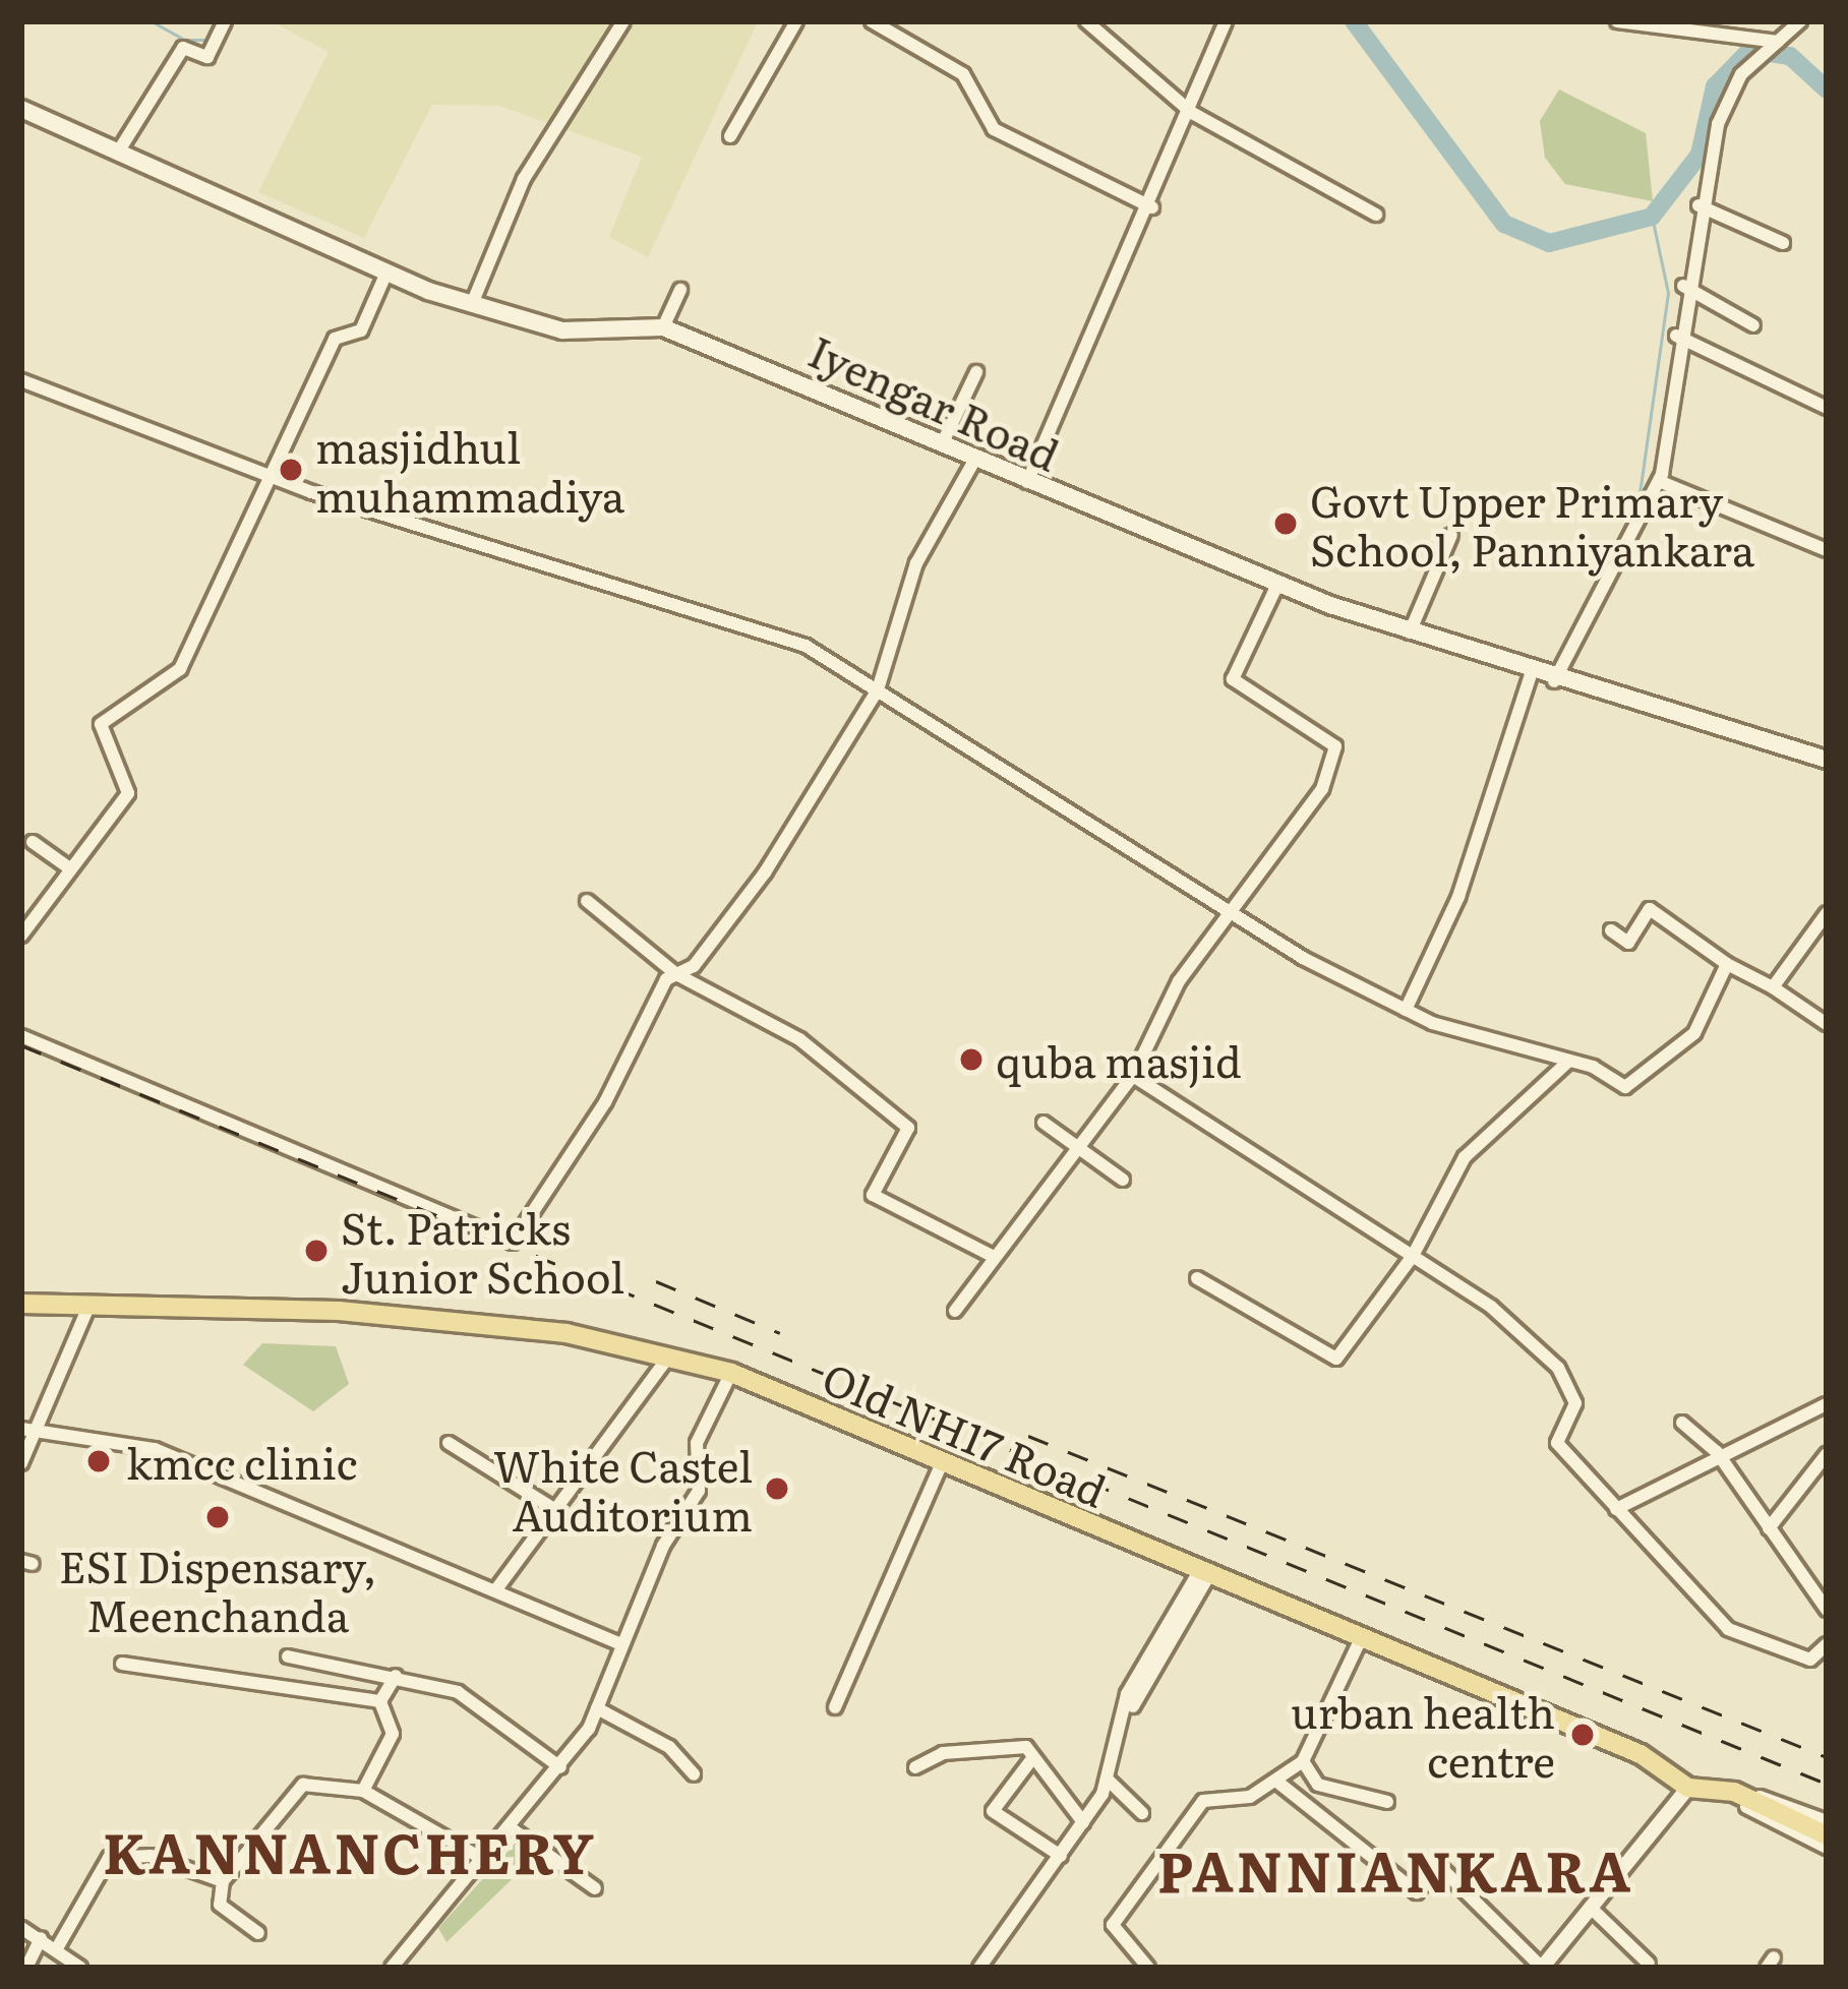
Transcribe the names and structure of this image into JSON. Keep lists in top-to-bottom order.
{
  "streets": {
    "main road": ["Iyengar Road", "Old NH17 Road"]
  },
  "districts": ["KANNANCHERY", "PANNIANKARA"],
  "places": [
    "masjidhul muhammadiya",
    "Govt Upper Primary School, Panniyankara",
    "quba masjid",
    "St. Patricks Junior School",
    "kmcc clinic",
    "White Castel Auditorium",
    "ESI Dispensary, Meenchanda",
    "urban health centre"
  ]
}
